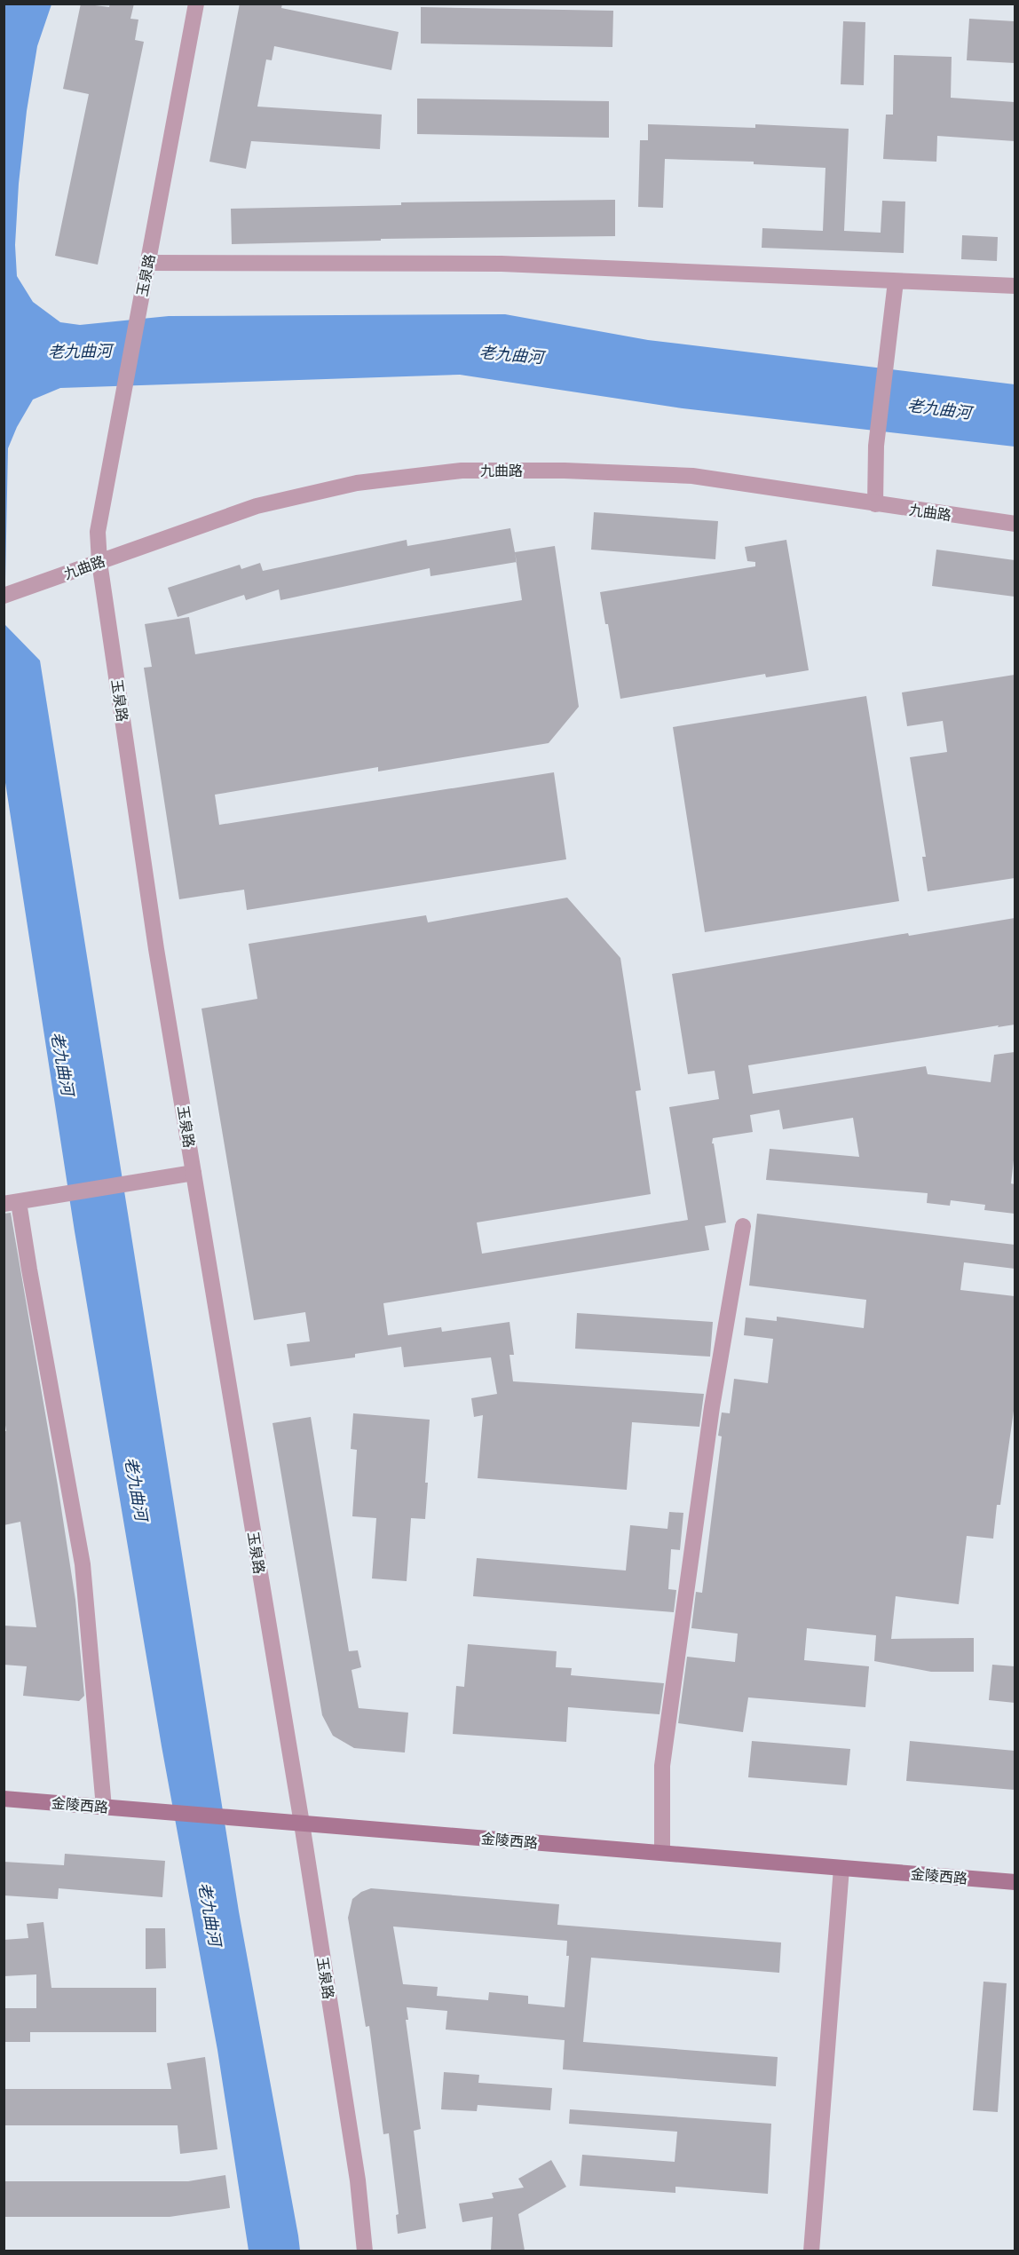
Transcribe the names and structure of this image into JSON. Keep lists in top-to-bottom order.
{
  "streets": {
    "main road": ["金陵西路"],
    "street": ["玉泉路", "九曲路"]
  },
  "crossings": [
    ["玉泉路", "九曲路"],
    ["玉泉路", "金陵西路"]
  ],
  "water": ["老九曲河"]
}
